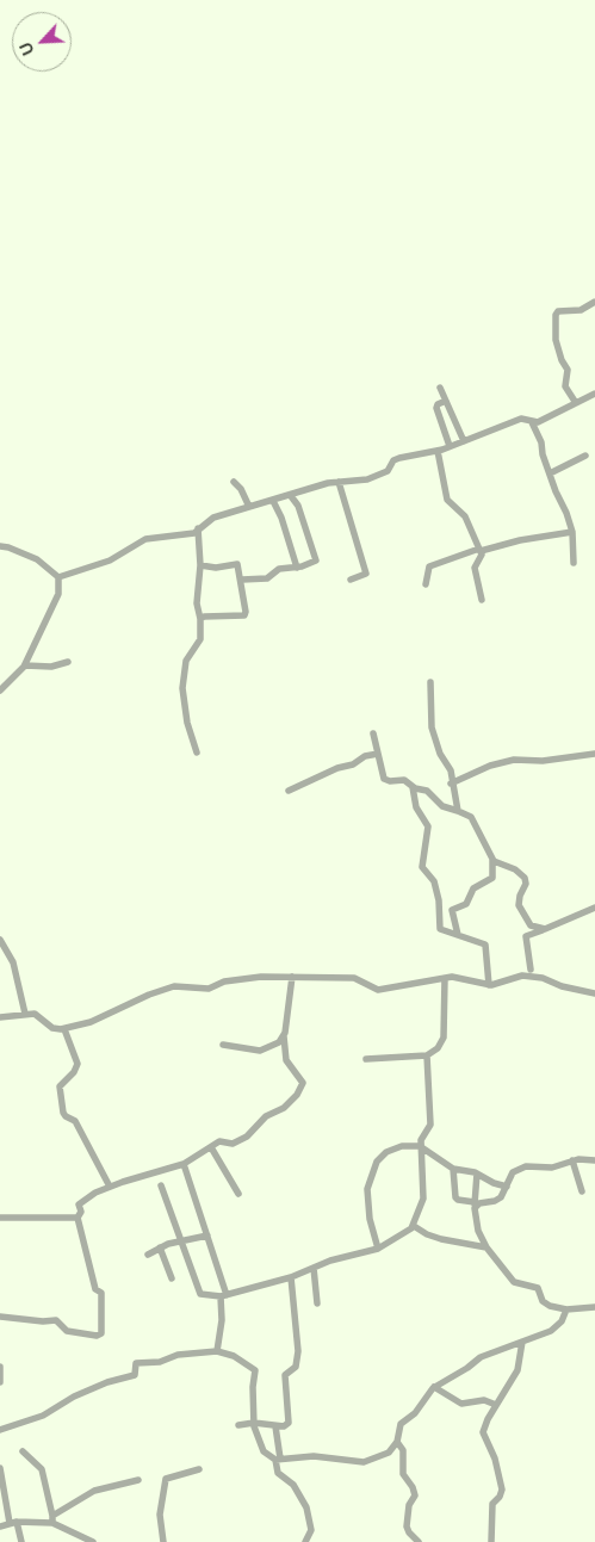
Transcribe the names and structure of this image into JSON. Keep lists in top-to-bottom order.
{
  "north": "bottom left"
}
